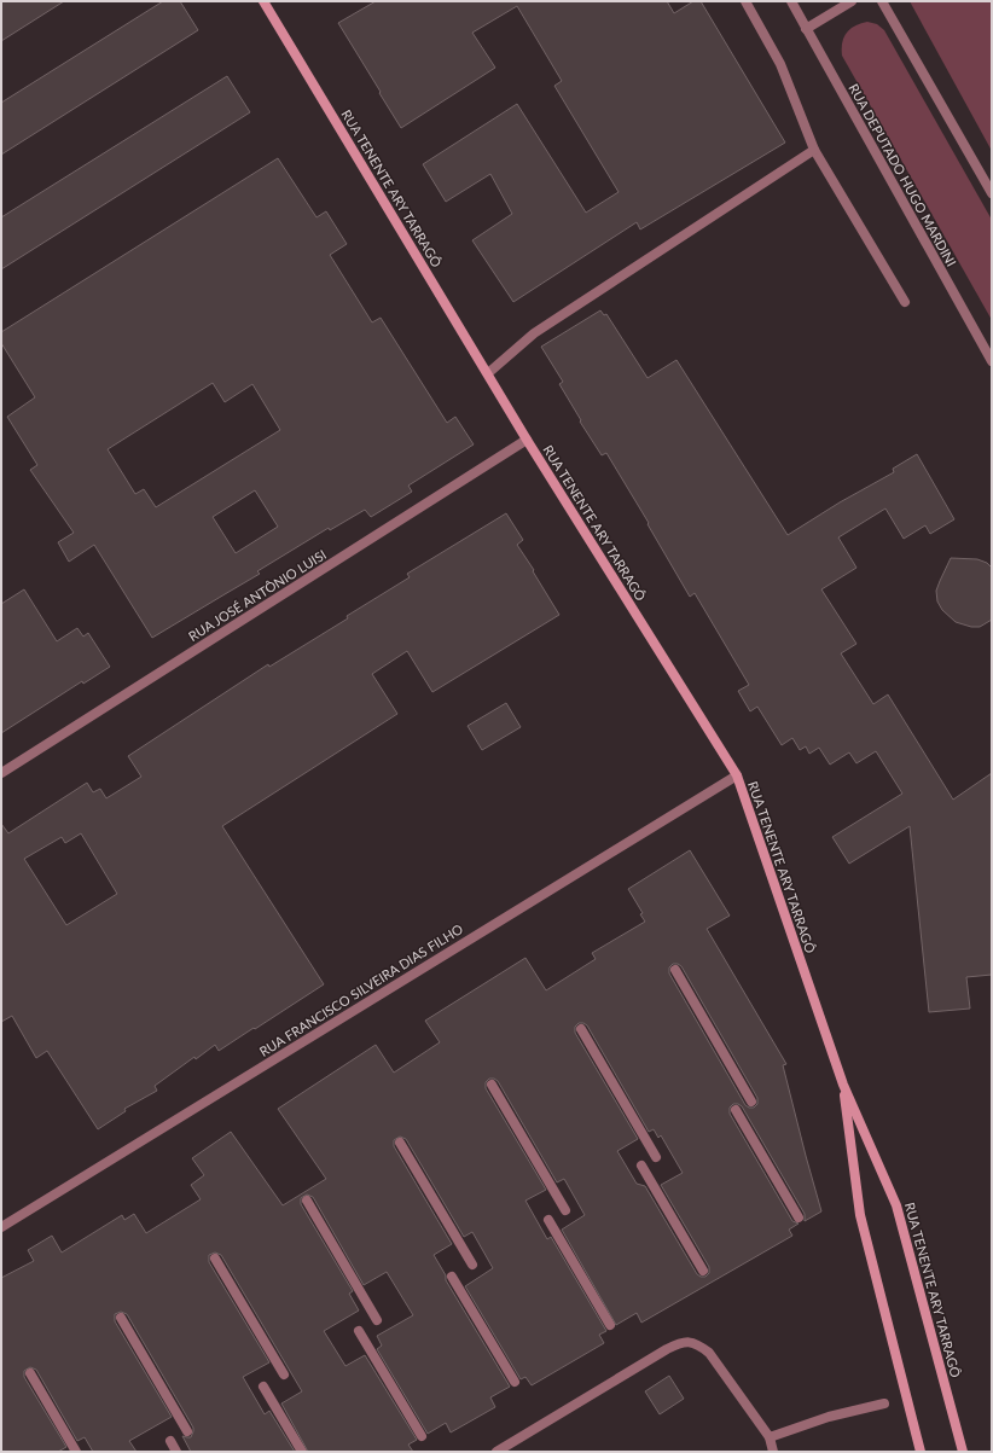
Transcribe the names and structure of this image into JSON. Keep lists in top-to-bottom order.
{
  "streets": {
    "main road": ["RUA TENENTE ARY TARRAGÔ"],
    "street": ["RUA DEPUTADO HUGO MARDINI", "RUA JOSÉ ANTÔNIO LUISI", "RUA FRANCISCO SILVEIRA DIAS FILHO"]
  },
  "crossings": [
    ["RUA TENENTE ARY TARRAGÔ", "RUA JOSÉ ANTÔNIO LUISI"],
    ["RUA TENENTE ARY TARRAGÔ", "RUA FRANCISCO SILVEIRA DIAS FILHO"]
  ]
}
